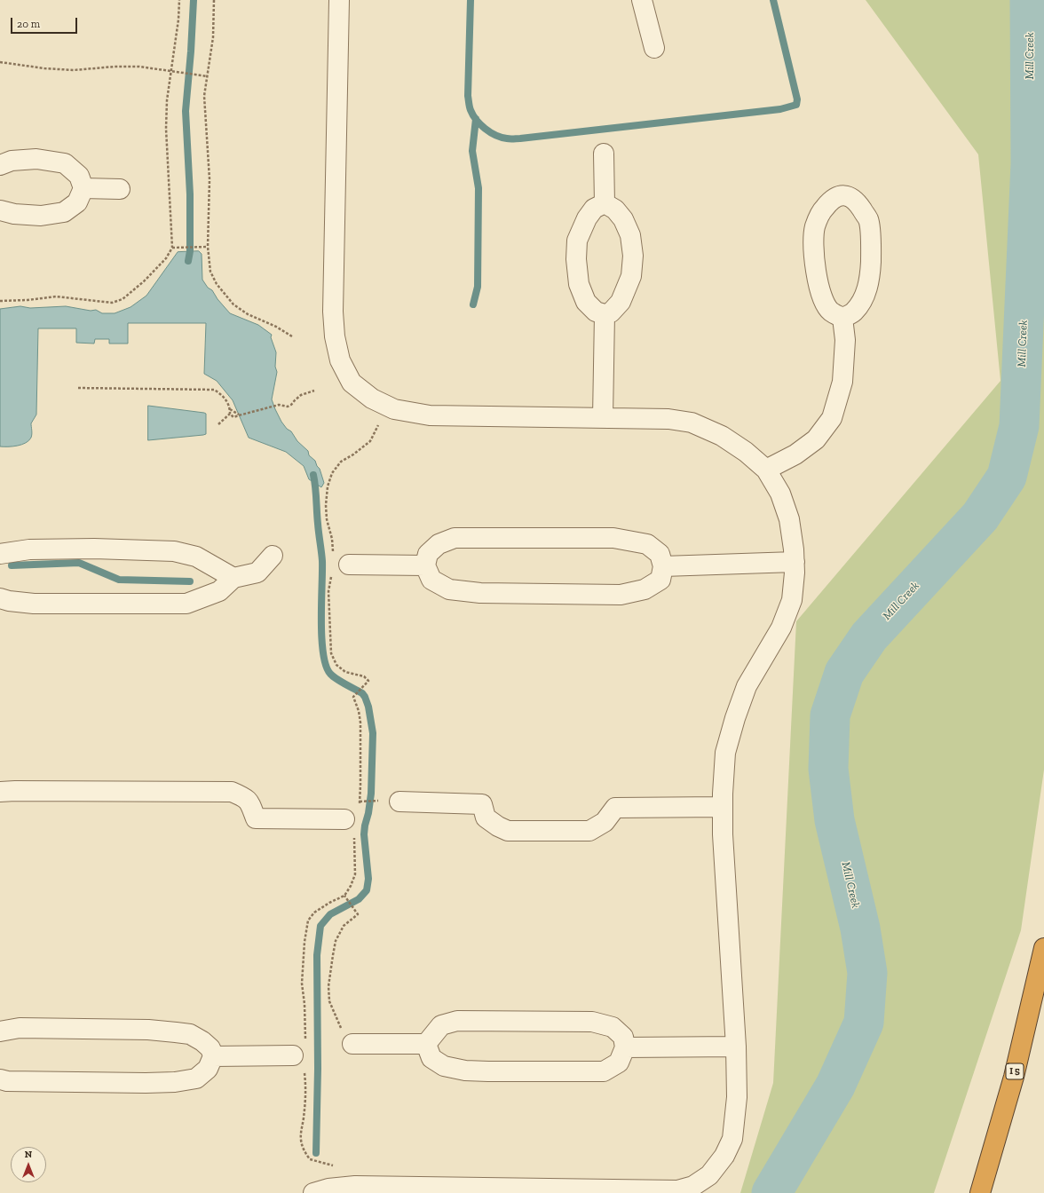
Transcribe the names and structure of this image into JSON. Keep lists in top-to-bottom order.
{
  "streets": {
    "highway": ["I 5"]
  },
  "water": ["Mill Creek"],
  "scale_bar": "20 m",
  "north": "top"
}
